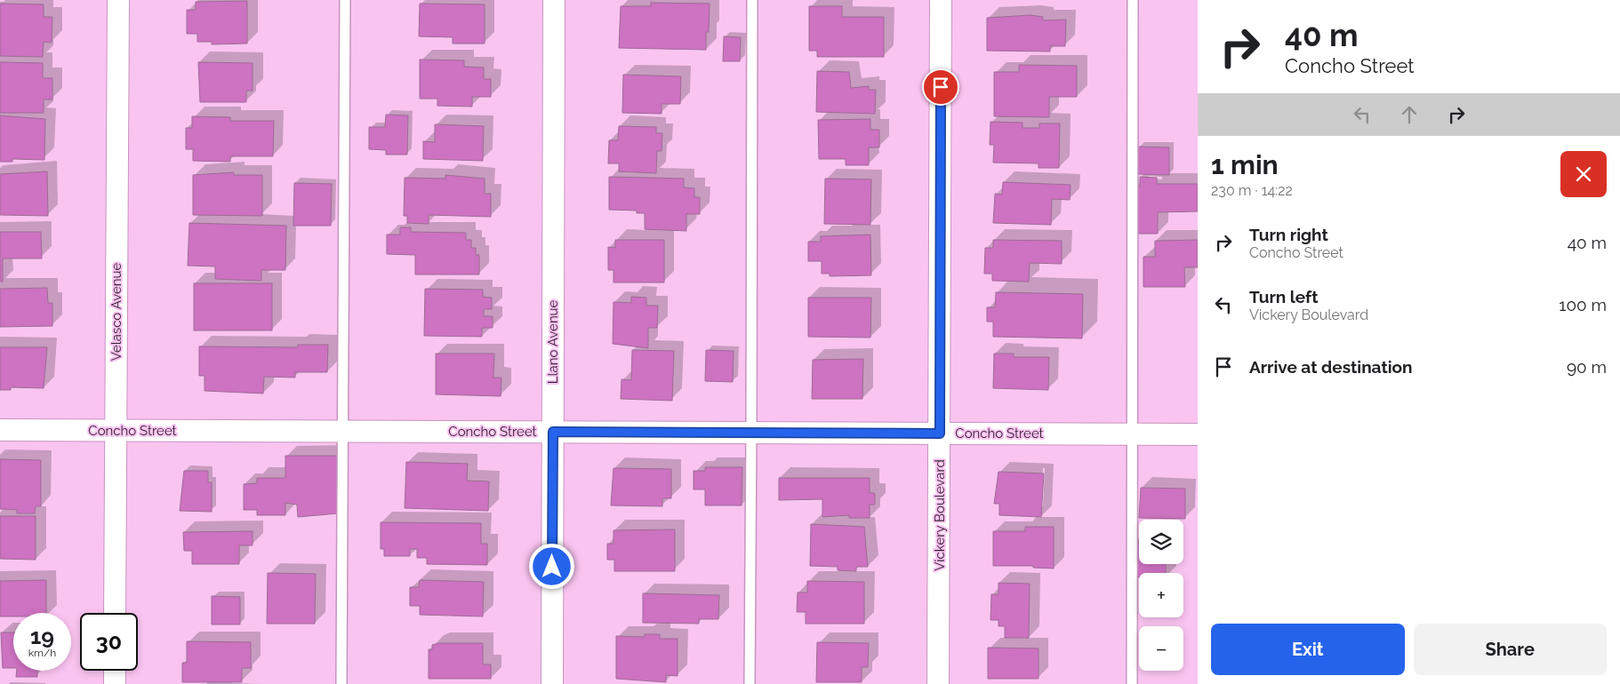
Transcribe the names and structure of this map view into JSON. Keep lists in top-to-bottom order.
{
  "streets": {
    "street": [
      "Velasco Avenue",
      "Llano Avenue",
      "Concho Street",
      "Vickery Boulevard"
    ]
  },
  "crossings": [
    ["Velasco Avenue", "Concho Street"],
    ["Llano Avenue", "Concho Street"],
    ["Concho Street", "Vickery Boulevard"]
  ],
  "page": {
    "turn": ["40 m", "Concho Street"],
    "heading": ["1 min", "230 m · 14:22"],
    "list": [
      {
        "name": "Turn right",
        "note": "Concho Street",
        "value": "40 m"
      },
      {
        "name": "Turn left",
        "note": "Vickery Boulevard",
        "value": "100 m"
      },
      {
        "name": "Arrive at destination",
        "value": "90 m"
      }
    ],
    "map_buttons": ["+", "−"],
    "speed": "19 km/h",
    "limit": "30",
    "buttons": ["Exit", "Share"]
  }
}
